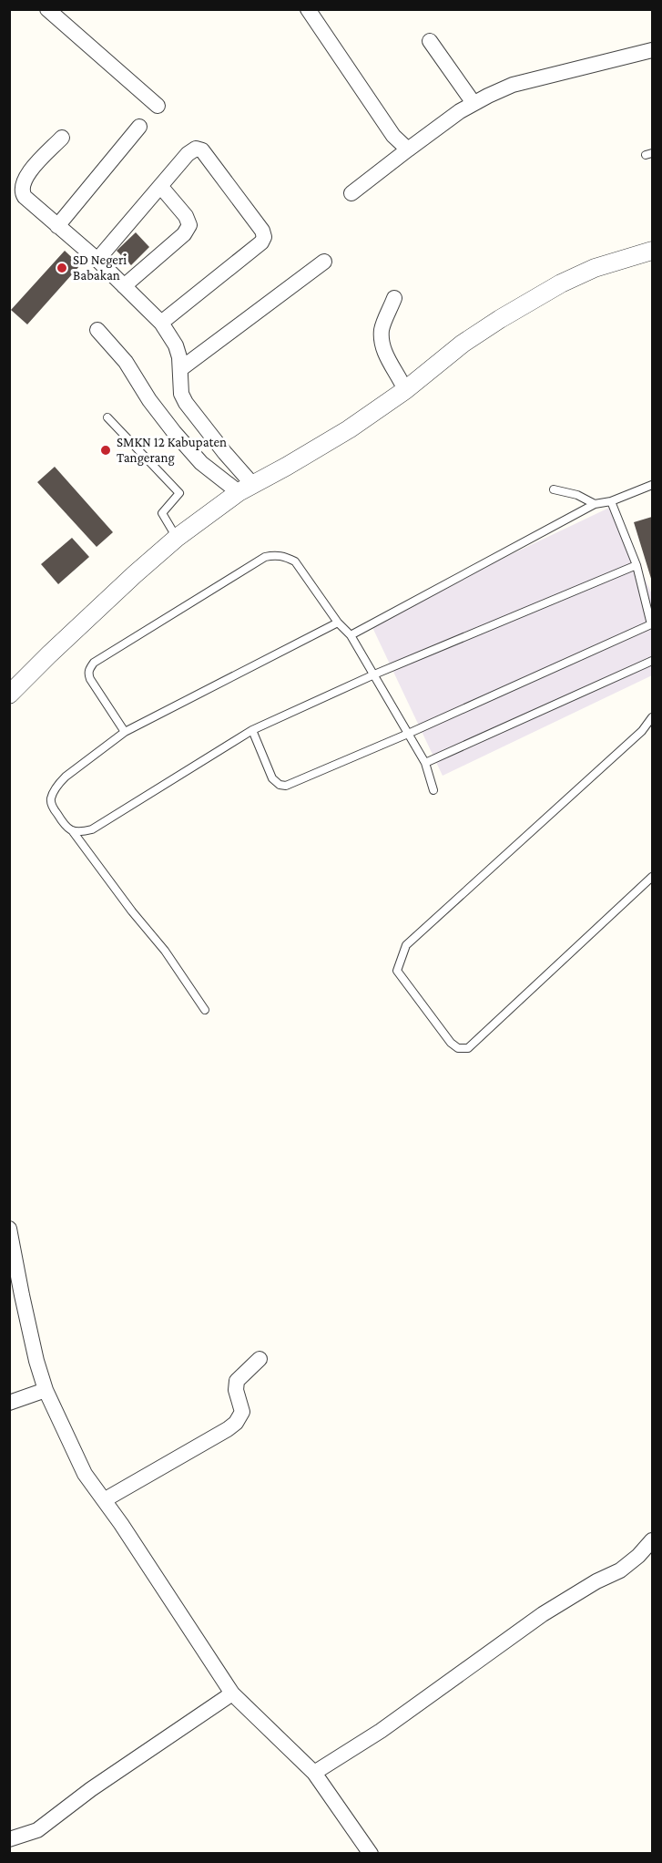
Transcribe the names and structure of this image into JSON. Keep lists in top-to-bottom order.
{
  "places": ["SD Negeri Babakan", "SMKN 12 Kabupaten Tangerang"]
}
